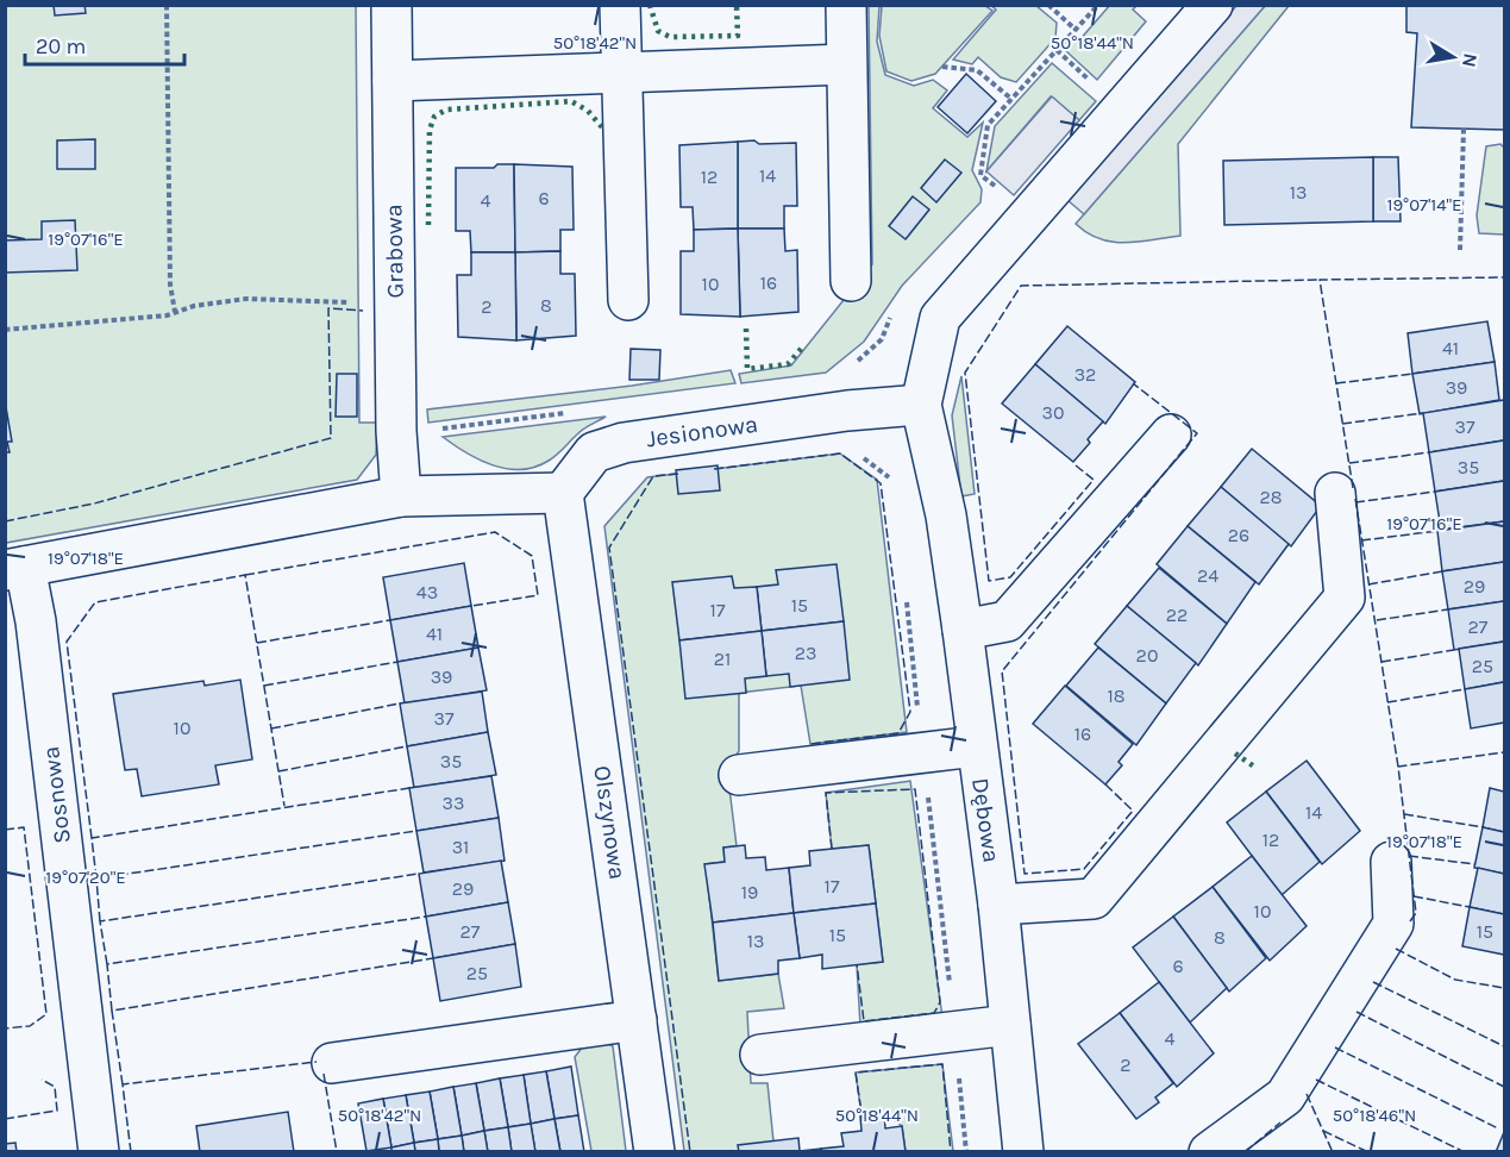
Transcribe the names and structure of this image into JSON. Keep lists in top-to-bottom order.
{
  "streets": {
    "street": [
      "Grabowa",
      "Jesionowa",
      "Sosnowa",
      "Dębowa",
      "Olszynowa"
    ]
  },
  "crossings": [
    ["Jesionowa", "Dębowa"],
    ["Jesionowa", "Olszynowa"]
  ],
  "house_numbers": [
    "14",
    "12",
    "13",
    "6",
    "4",
    "16",
    "10",
    "8",
    "2",
    "41",
    "32",
    "39",
    "30",
    "37",
    "35",
    "28",
    "26",
    "24",
    "29",
    "43",
    "15",
    "17",
    "22",
    "27",
    "41",
    "23",
    "20",
    "21",
    "25",
    "39",
    "18",
    "37",
    "10",
    "16",
    "35",
    "33",
    "14",
    "12",
    "31",
    "17",
    "29",
    "19",
    "10",
    "27",
    "15",
    "15",
    "8",
    "13",
    "6",
    "25",
    "4",
    "2"
  ],
  "scale_bar": "20 m",
  "north": "right",
  "coordinates": [
    "50°18'42\"N",
    "50°18'44\"N",
    "19°07'14\"E",
    "19°07'16\"E",
    "19°07'18\"E",
    "19°07'20\"E",
    "50°18'46\"N"
  ]
}
